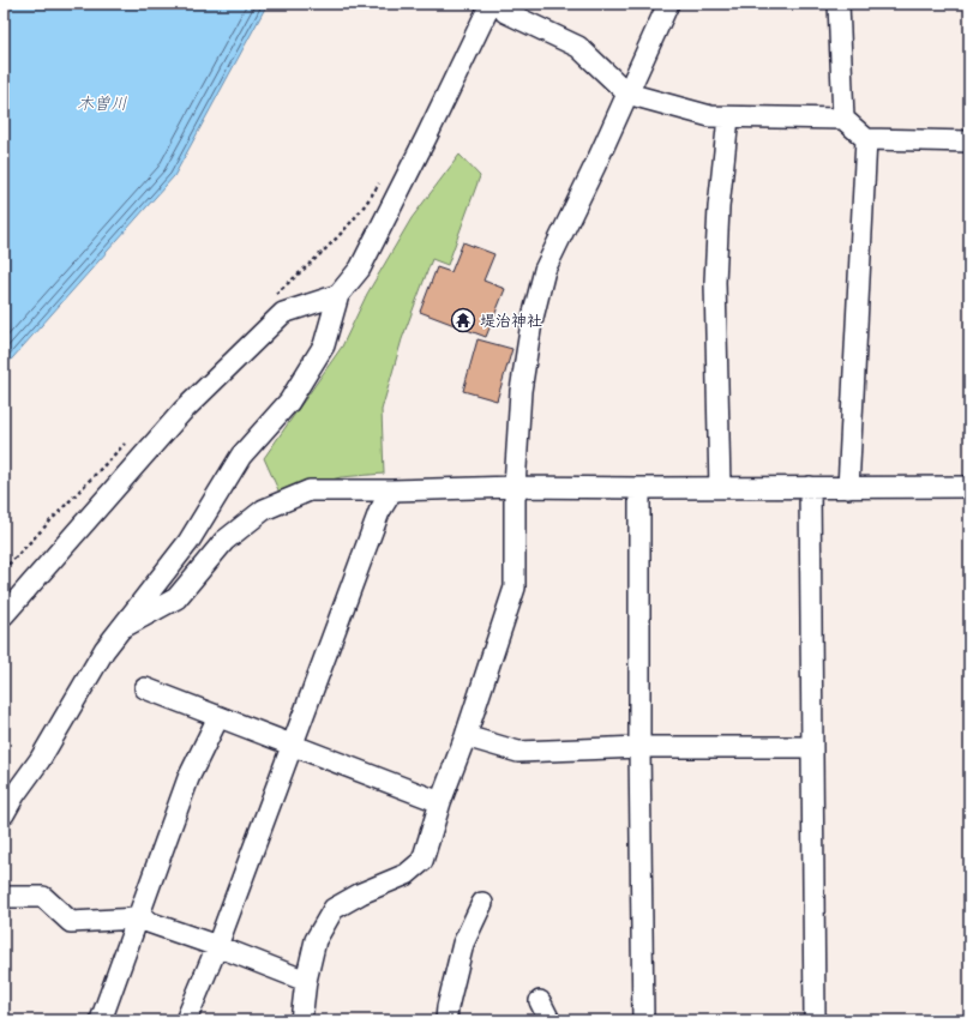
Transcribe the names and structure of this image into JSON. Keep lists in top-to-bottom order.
{
  "water": ["木曽川"],
  "places": {
    "temple": ["堤治神社"]
  }
}
